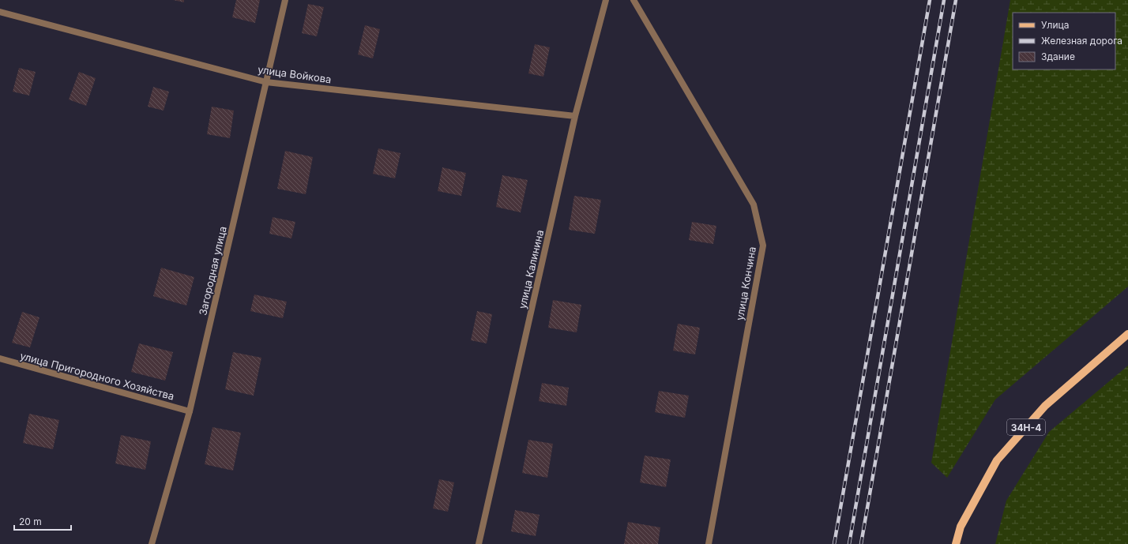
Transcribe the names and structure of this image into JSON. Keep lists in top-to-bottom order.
{
  "streets": {
    "main road": ["34Н-4"],
    "street": [
      "улица Войкова",
      "улица Калинина",
      "Загородная улица",
      "улица Кончина",
      "улица Пригородного Хозяйства"
    ]
  },
  "crossings": [
    ["улица Войкова", "улица Калинина"],
    ["улица Войкова", "Загородная улица"],
    ["Загородная улица", "улица Пригородного Хозяйства"]
  ],
  "legend": ["Улица", "Железная дорога", "Здание"],
  "scale_bar": "20 m"
}
